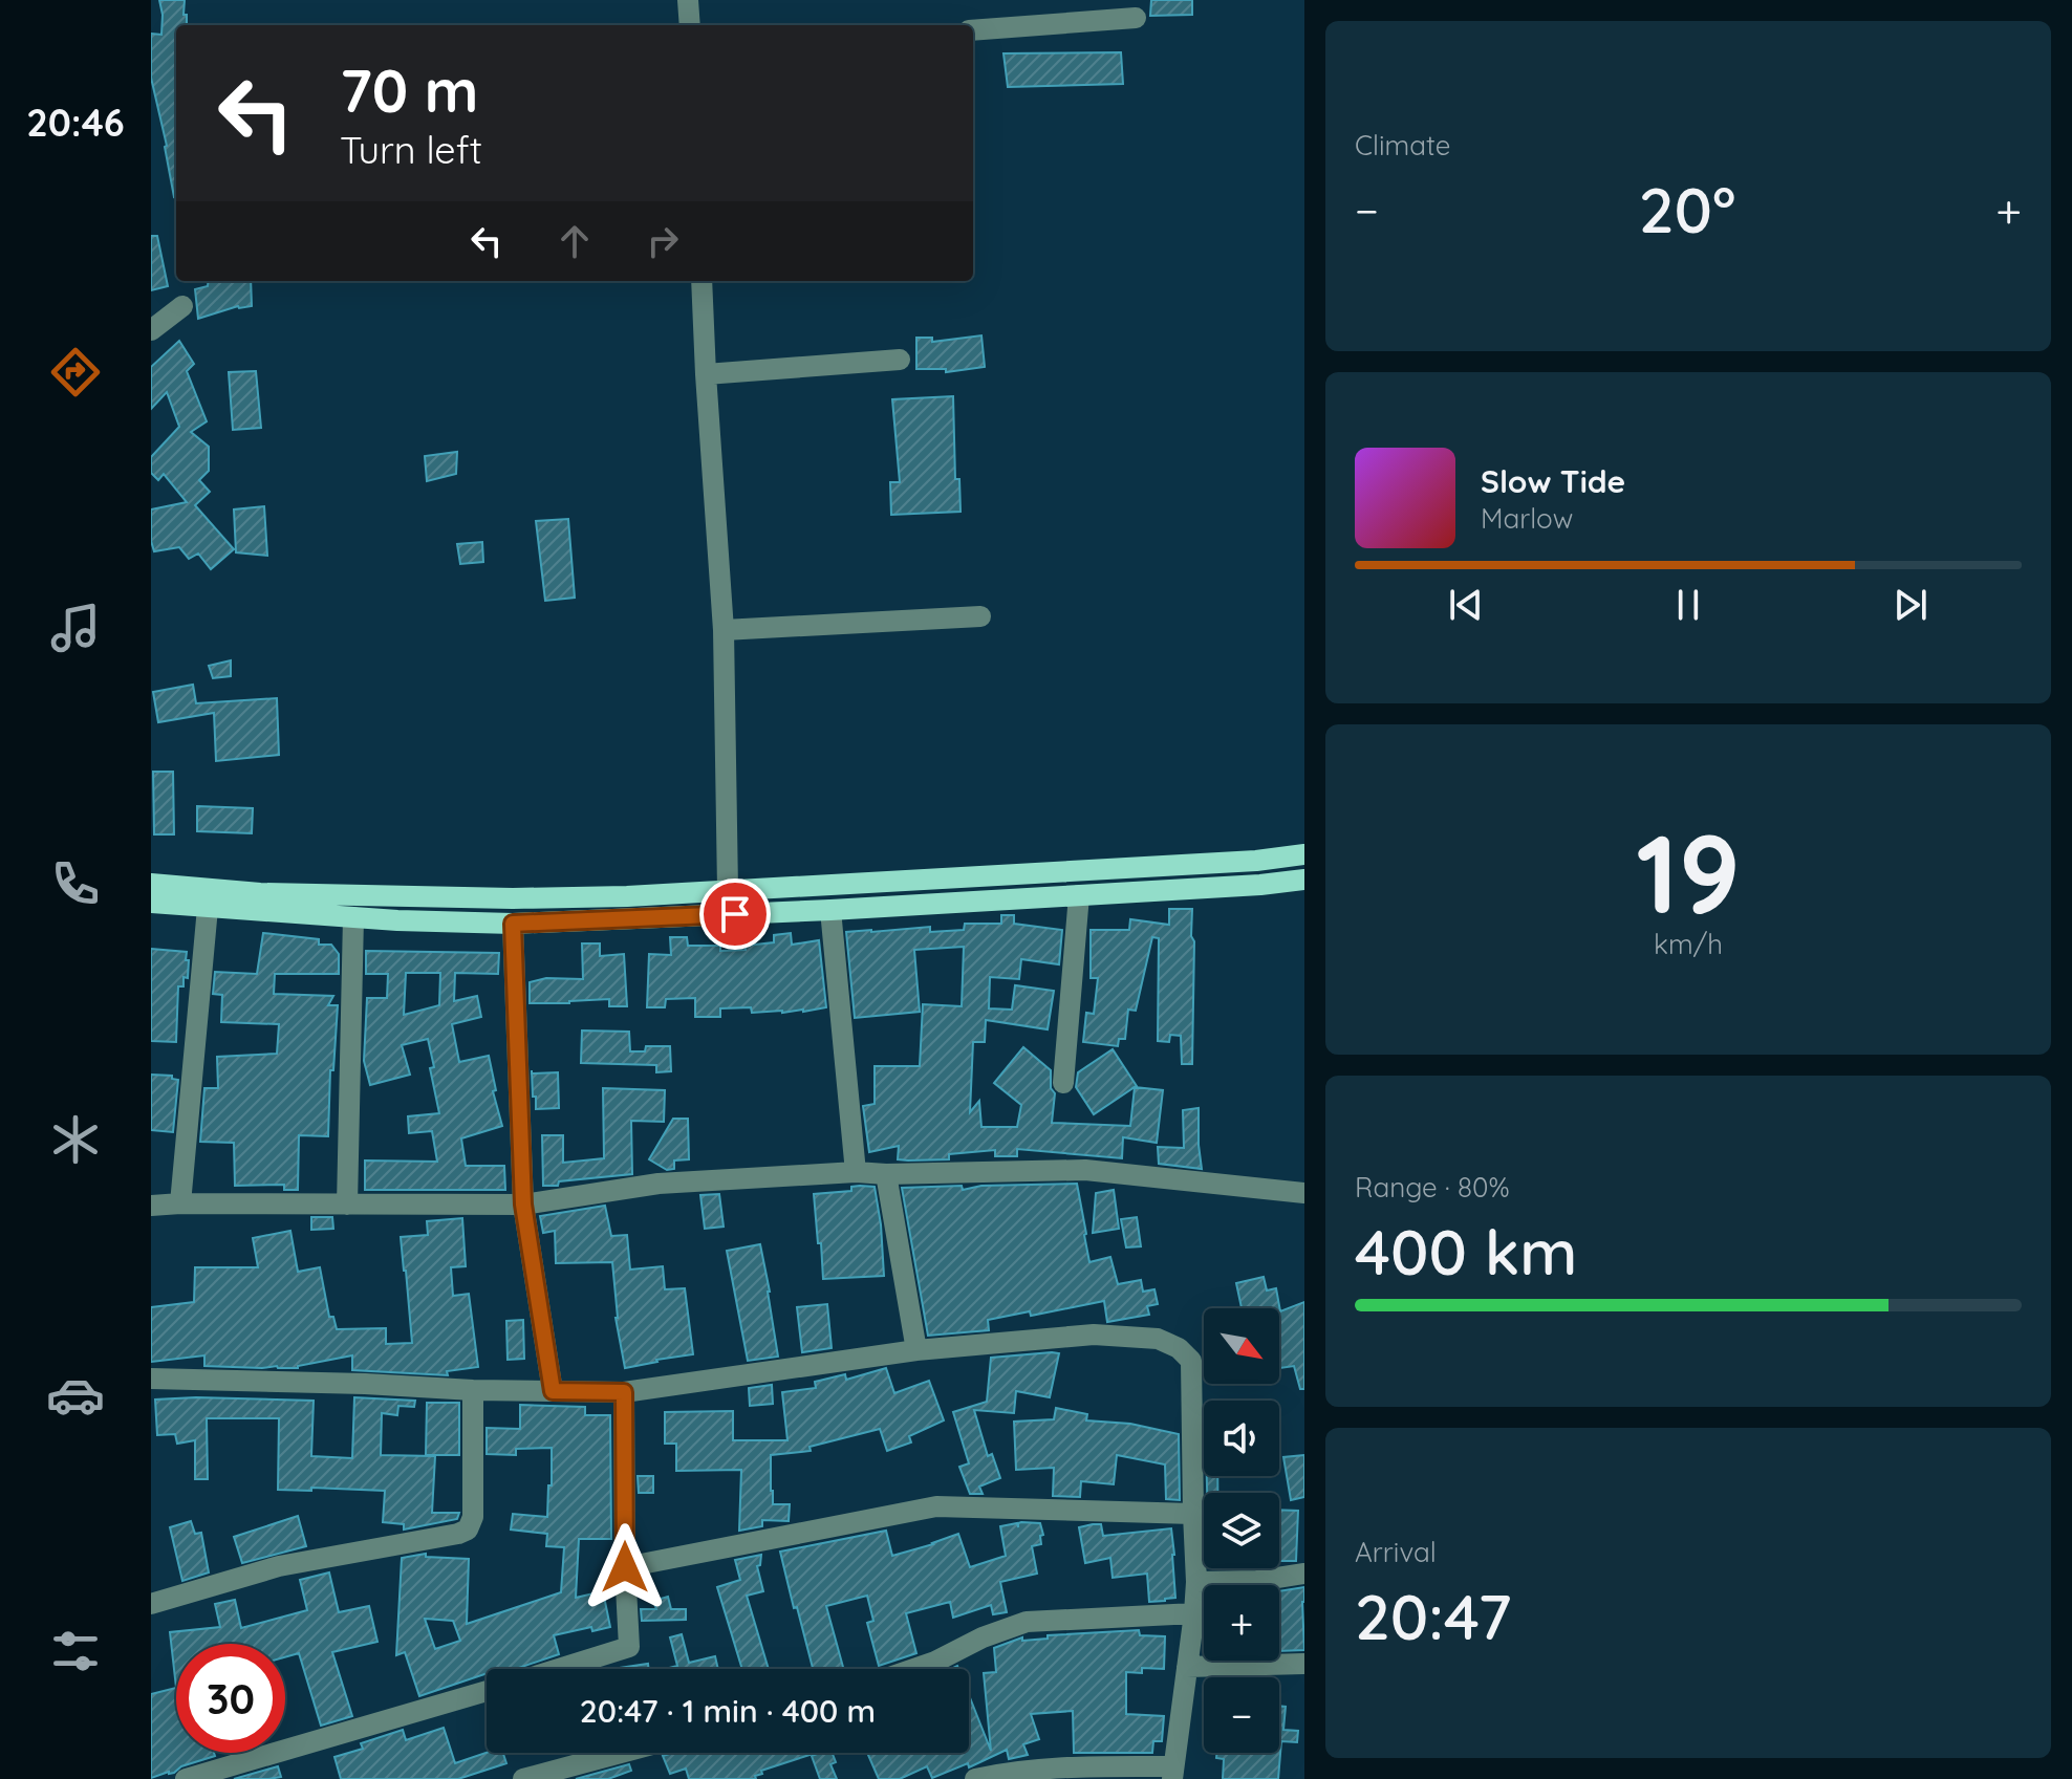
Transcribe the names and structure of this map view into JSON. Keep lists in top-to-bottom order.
{
  "north": "bottom right",
  "page": {
    "tabs": "20:46",
    "tile": [
      "Climate",
      ["19", "km/h"],
      ["Range · 80%", "400 km"],
      ["Arrival", "20:47"]
    ],
    "turn": ["70 m", "Turn left"],
    "heat": ["−", "20°", "+"],
    "song": ["Slow Tide", "Marlow"],
    "map_buttons": ["+", "−"],
    "limit": "30",
    "trip": "20:47 · 1 min · 400 m"
  }
}
